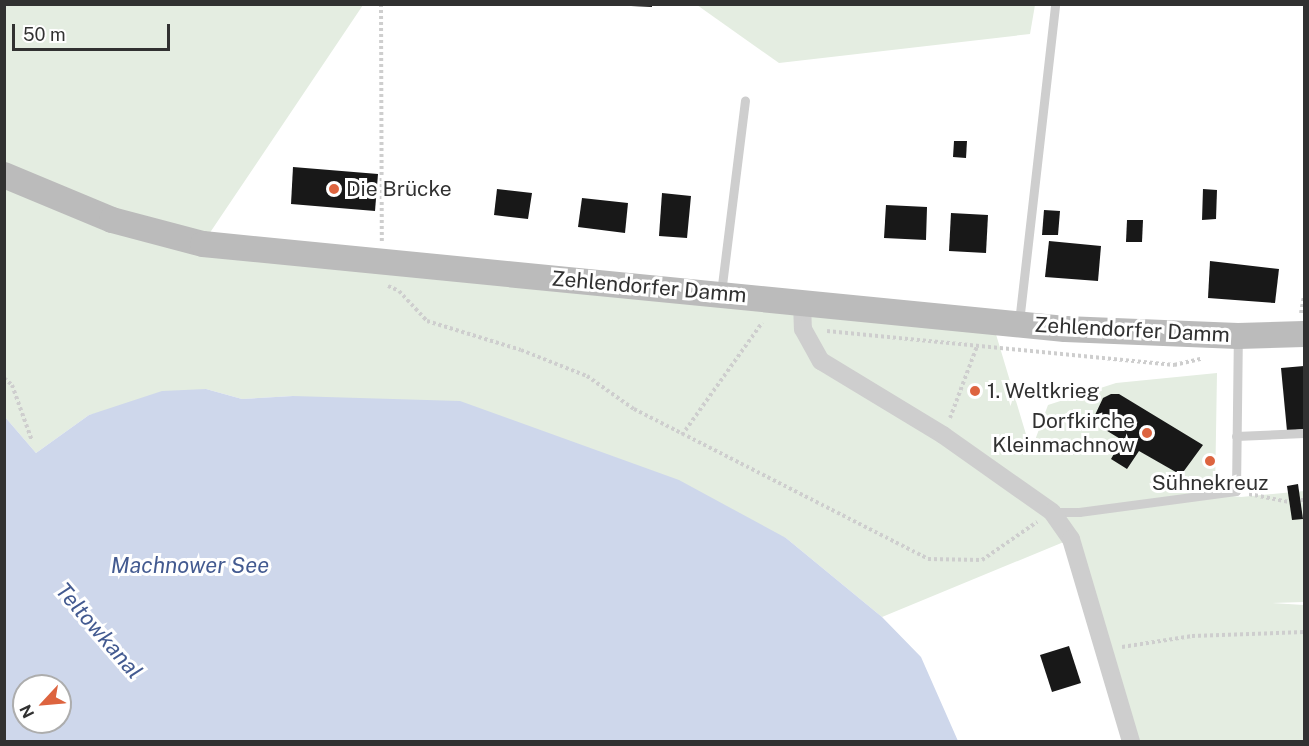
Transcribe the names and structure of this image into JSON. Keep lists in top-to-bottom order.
{
  "streets": {
    "main road": ["Zehlendorfer Damm"]
  },
  "water": ["Machnower See", "Teltowkanal"],
  "places": [
    "Die Brücke",
    "1. Weltkrieg",
    "Dorfkirche Kleinmachnow",
    "Sühnekreuz"
  ],
  "scale_bar": "50 m",
  "north": "bottom left"
}
